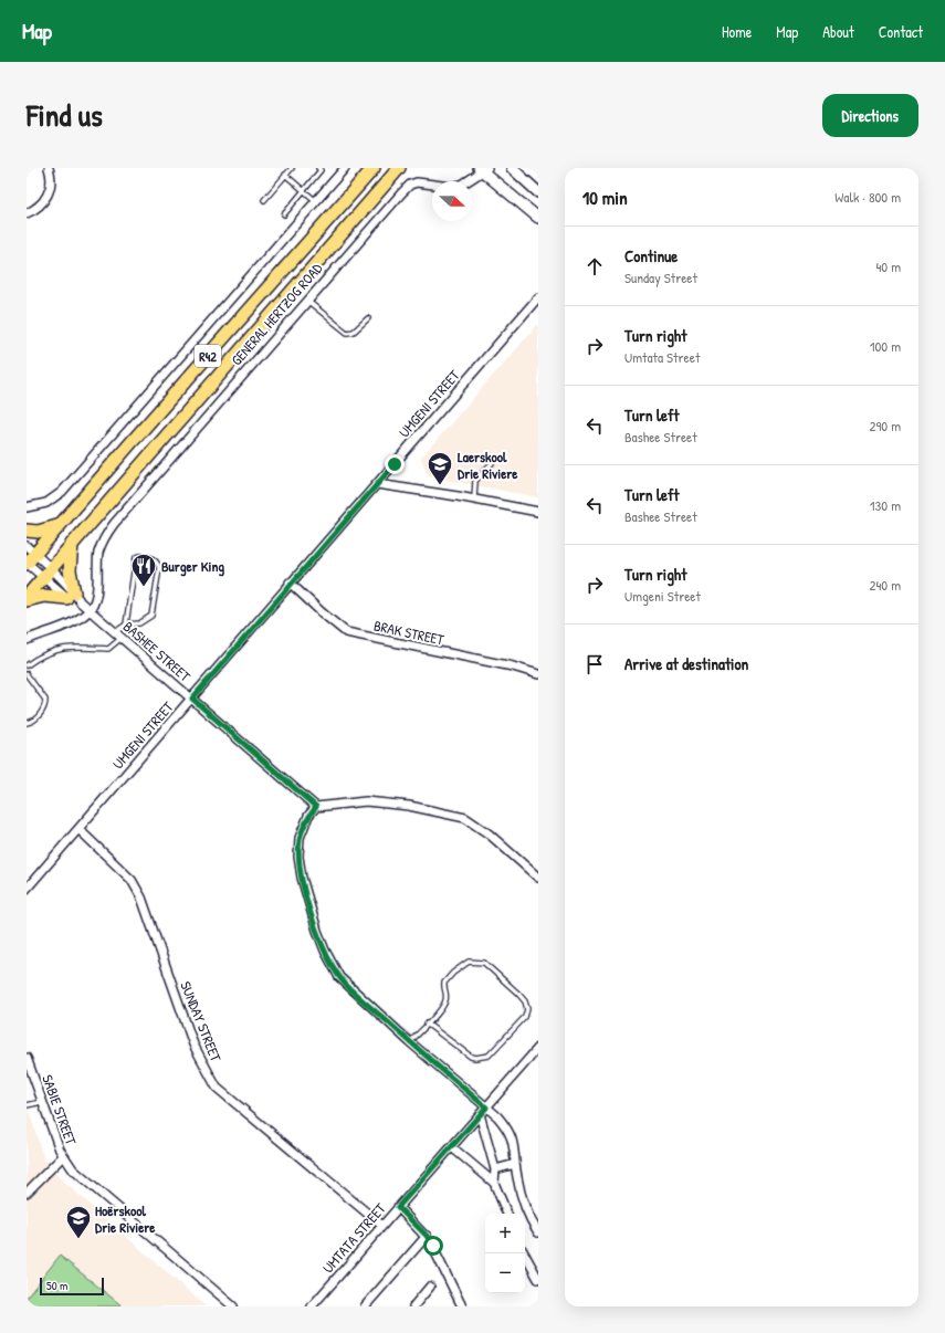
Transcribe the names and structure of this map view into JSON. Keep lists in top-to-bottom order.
{
  "streets": {
    "main road": ["GENERAL HERTZOG ROAD", "R42"],
    "street": [
      "UMGENI STREET",
      "BRAK STREET",
      "BASHEE STREET",
      "SUNDAY STREET",
      "SABIE STREET",
      "UMTATA STREET"
    ]
  },
  "crossings": [
    ["GENERAL HERTZOG ROAD", "BASHEE STREET"],
    ["UMGENI STREET", "BRAK STREET"],
    ["UMGENI STREET", "BASHEE STREET"],
    ["UMGENI STREET", "SUNDAY STREET"],
    ["SUNDAY STREET", "UMTATA STREET"]
  ],
  "places": {
    "school or university": ["Laerskool Drie Riviere", "Hoërskool Drie Riviere"],
    "restaurant": ["Burger King"]
  },
  "scale_bar": "50 m",
  "north": "right",
  "page": {
    "header": "Map",
    "nav": [
      "Home",
      "Map",
      "About",
      "Contact"
    ],
    "title": "Find us",
    "buttons": "Directions",
    "heading": ["10 min", "Walk · 800 m"],
    "list": [
      ["Continue", "Sunday Street", "40 m"],
      ["Turn right", "Umtata Street", "100 m"],
      ["Turn left", "Bashee Street", "290 m"],
      ["Turn left", "Bashee Street", "130 m"],
      ["Turn right", "Umgeni Street", "240 m"],
      "Arrive at destination"
    ],
    "map_buttons": ["+", "−"],
    "scale": "50 m"
  }
}
